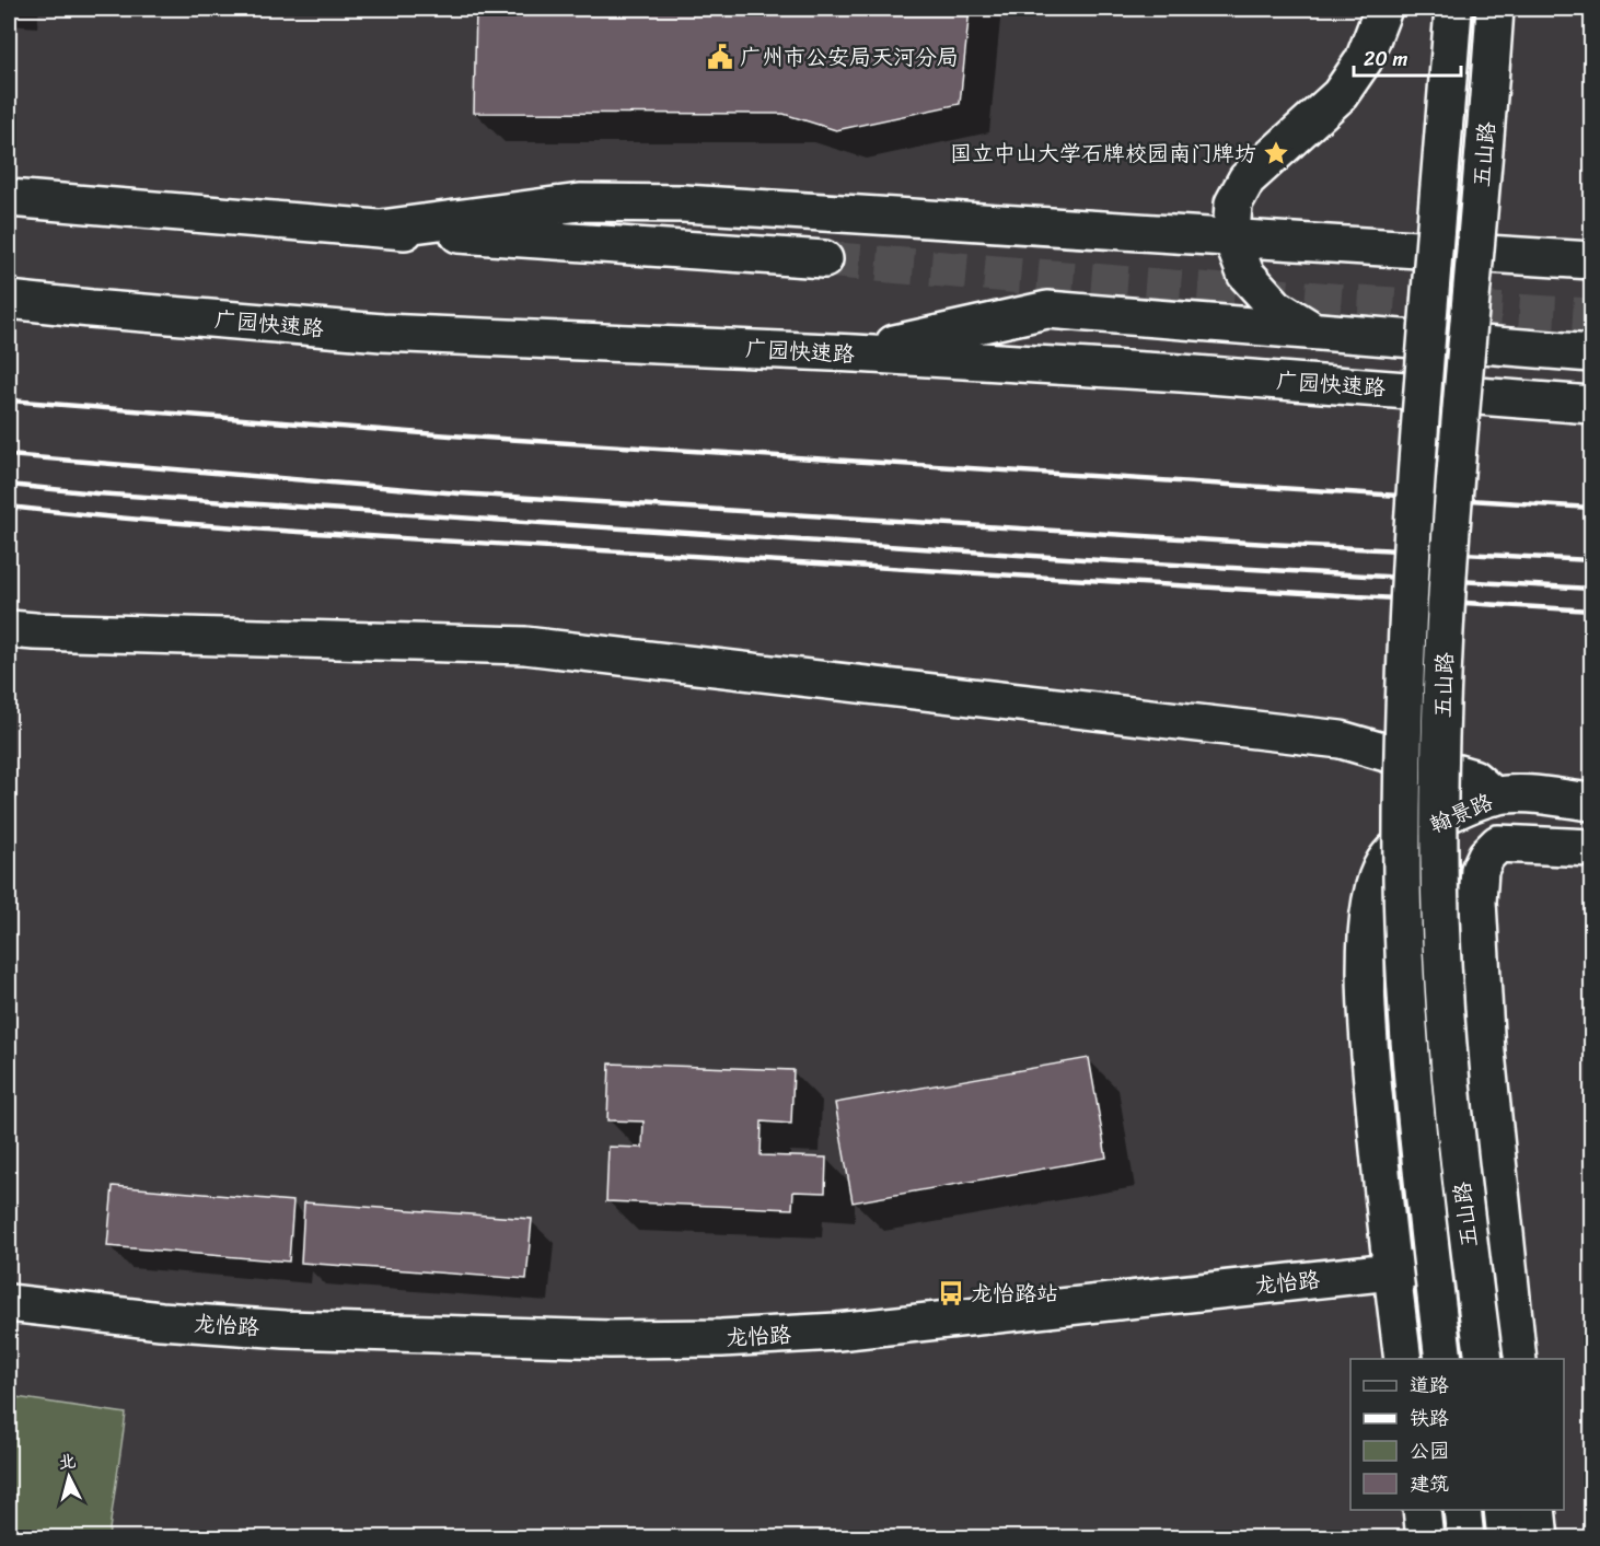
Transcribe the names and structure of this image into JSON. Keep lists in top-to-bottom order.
{
  "streets": {
    "main road": [
      "五山路",
      "广园快速路",
      "翰景路",
      "龙怡路"
    ]
  },
  "crossings": [
    ["翰景路", "龙怡路"]
  ],
  "places": {
    "public building": ["广州市公安局天河分局"],
    "place": ["国立中山大学石牌校园南门牌坊"],
    "bus stop": ["龙怡路站"]
  },
  "legend": [
    "道路",
    "铁路",
    "公园",
    "建筑"
  ],
  "scale_bar": "20 m",
  "north": "top"
}
